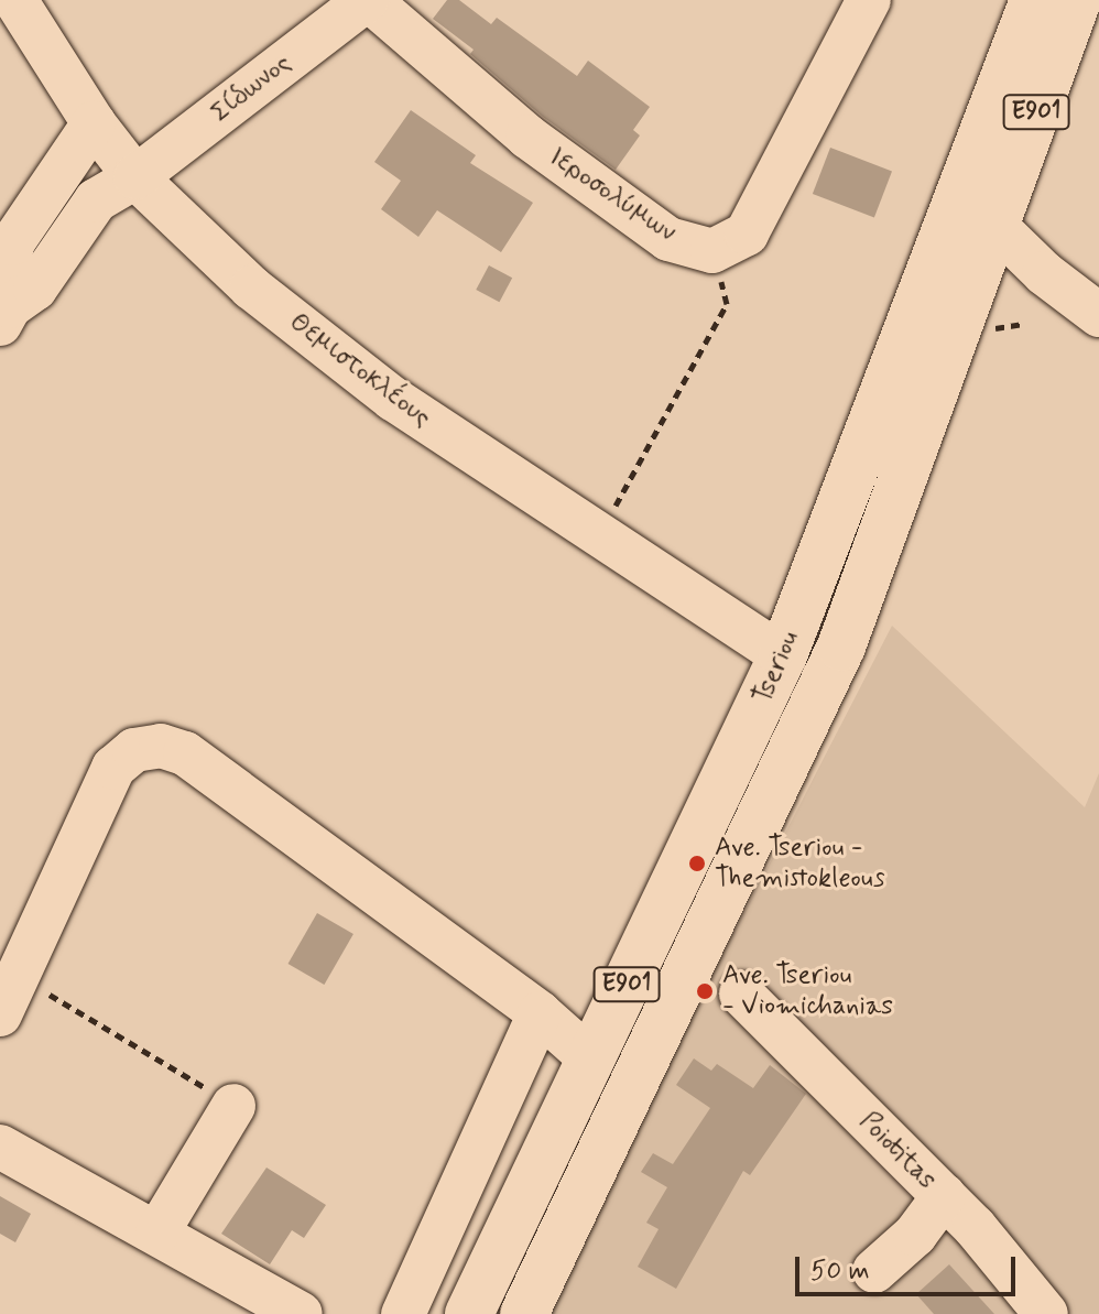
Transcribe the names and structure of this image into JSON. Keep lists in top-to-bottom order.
{
  "streets": {
    "main road": ["E901", "Tseriou"],
    "street": [
      "Σίδωνος",
      "Ιεροσολύμων",
      "Θεμιστοκλέους",
      "Poiotitas"
    ]
  },
  "crossings": [
    ["Σίδωνος", "Ιεροσολύμων"],
    ["Σίδωνος", "Θεμιστοκλέους"],
    ["Θεμιστοκλέους", "Tseriou"]
  ],
  "places": ["Ave. Tseriou - Themistokleous", "Ave. Tseriou - Viomichanias"],
  "scale_bar": "50 m"
}
